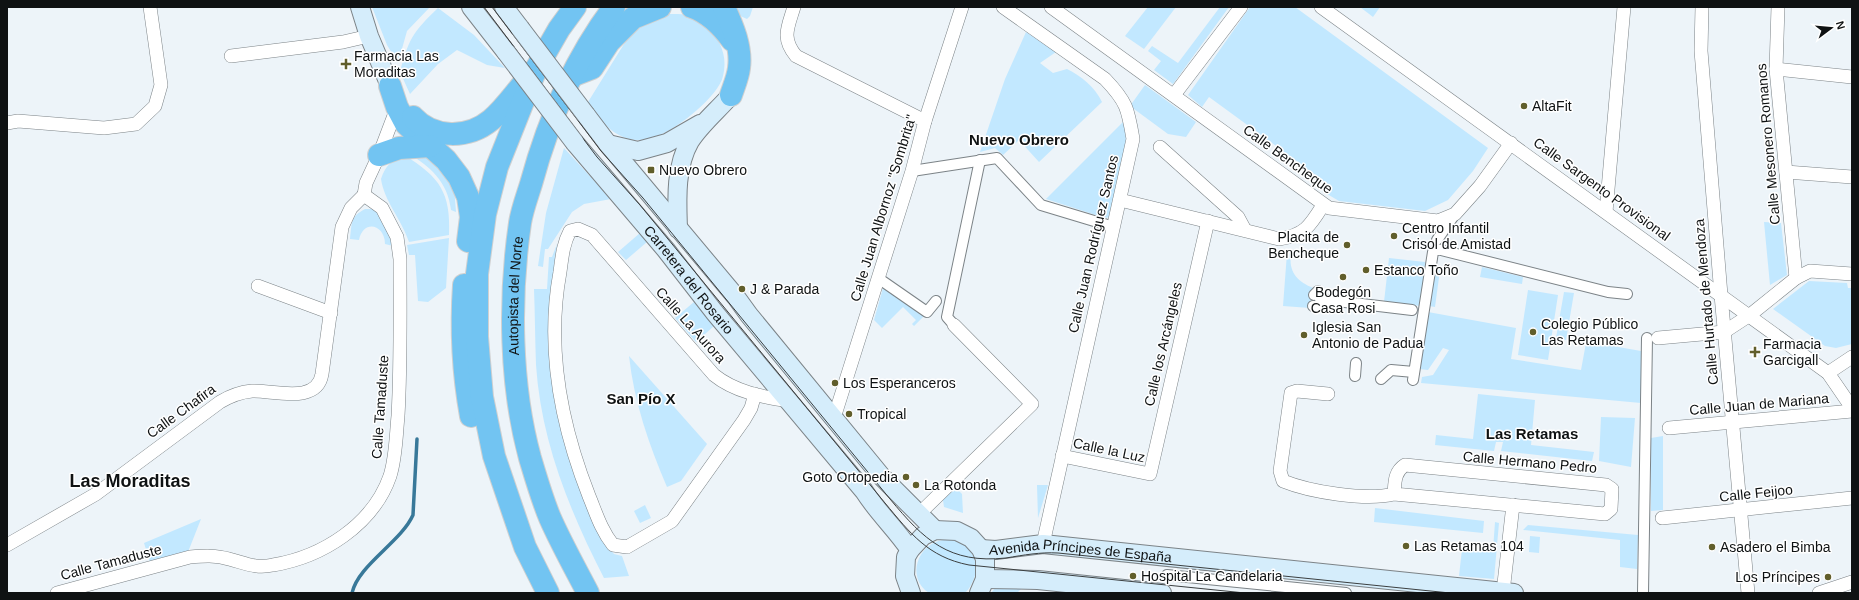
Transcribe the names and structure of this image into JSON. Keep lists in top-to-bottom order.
{
  "streets": {
    "highway": ["Autopista del Norte"],
    "main road": ["Carretera del Rosario", "Avenida Príncipes de España"],
    "street": [
      "Calle Mesonero Romanos",
      "Calle Bencheque",
      "Calle Sargento Provisional",
      "Calle Juan Albornoz \"Sombrita\"",
      "Calle Juan Rodríguez Santos",
      "Calle Hurtado de Mendoza",
      "Calle La Aurora",
      "Calle los Arcángeles",
      "Calle Juan de Mariana",
      "Calle Tamaduste",
      "Calle Chafira",
      "Calle la Luz",
      "Calle Hermano Pedro",
      "Calle Feijoo"
    ]
  },
  "crossings": [
    ["Calle Bencheque", "Calle Sargento Provisional"],
    ["Calle Sargento Provisional", "Calle Hurtado de Mendoza"],
    ["Calle Juan Albornoz \"Sombrita\"", "Carretera del Rosario"],
    ["Calle Juan Rodríguez Santos", "Calle la Luz"],
    ["Calle Juan Rodríguez Santos", "Avenida Príncipes de España"],
    ["Carretera del Rosario", "Calle La Aurora"],
    ["Calle Hurtado de Mendoza", "Calle Juan de Mariana"],
    ["Calle Hurtado de Mendoza", "Calle Feijoo"],
    ["Calle los Arcángeles", "Calle la Luz"],
    ["Calle Tamaduste", "Calle Chafira"]
  ],
  "districts": [
    "Nuevo Obrero",
    "San Pío X",
    "Las Retamas",
    "Las Moraditas"
  ],
  "places": {
    "health": ["Farmacia Las Moraditas", "Farmacia Garcigall"],
    "other": [
      "AltaFit",
      "Centro Infantil Crisol de Amistad",
      "Placita de Bencheque",
      "Estanco Toño",
      "Bodegón Casa Rosi",
      "J & Parada",
      "Colegio Público Las Retamas",
      "Iglesia San Antonio de Padua",
      "Los Esperanceros",
      "Tropical",
      "Goto Ortopedia",
      "La Rotonda",
      "Las Retamas 104",
      "Asadero el Bimba",
      "Hospital La Candelaria",
      "Los Príncipes"
    ],
    "transit": ["Nuevo Obrero"]
  },
  "north": "right"
}
